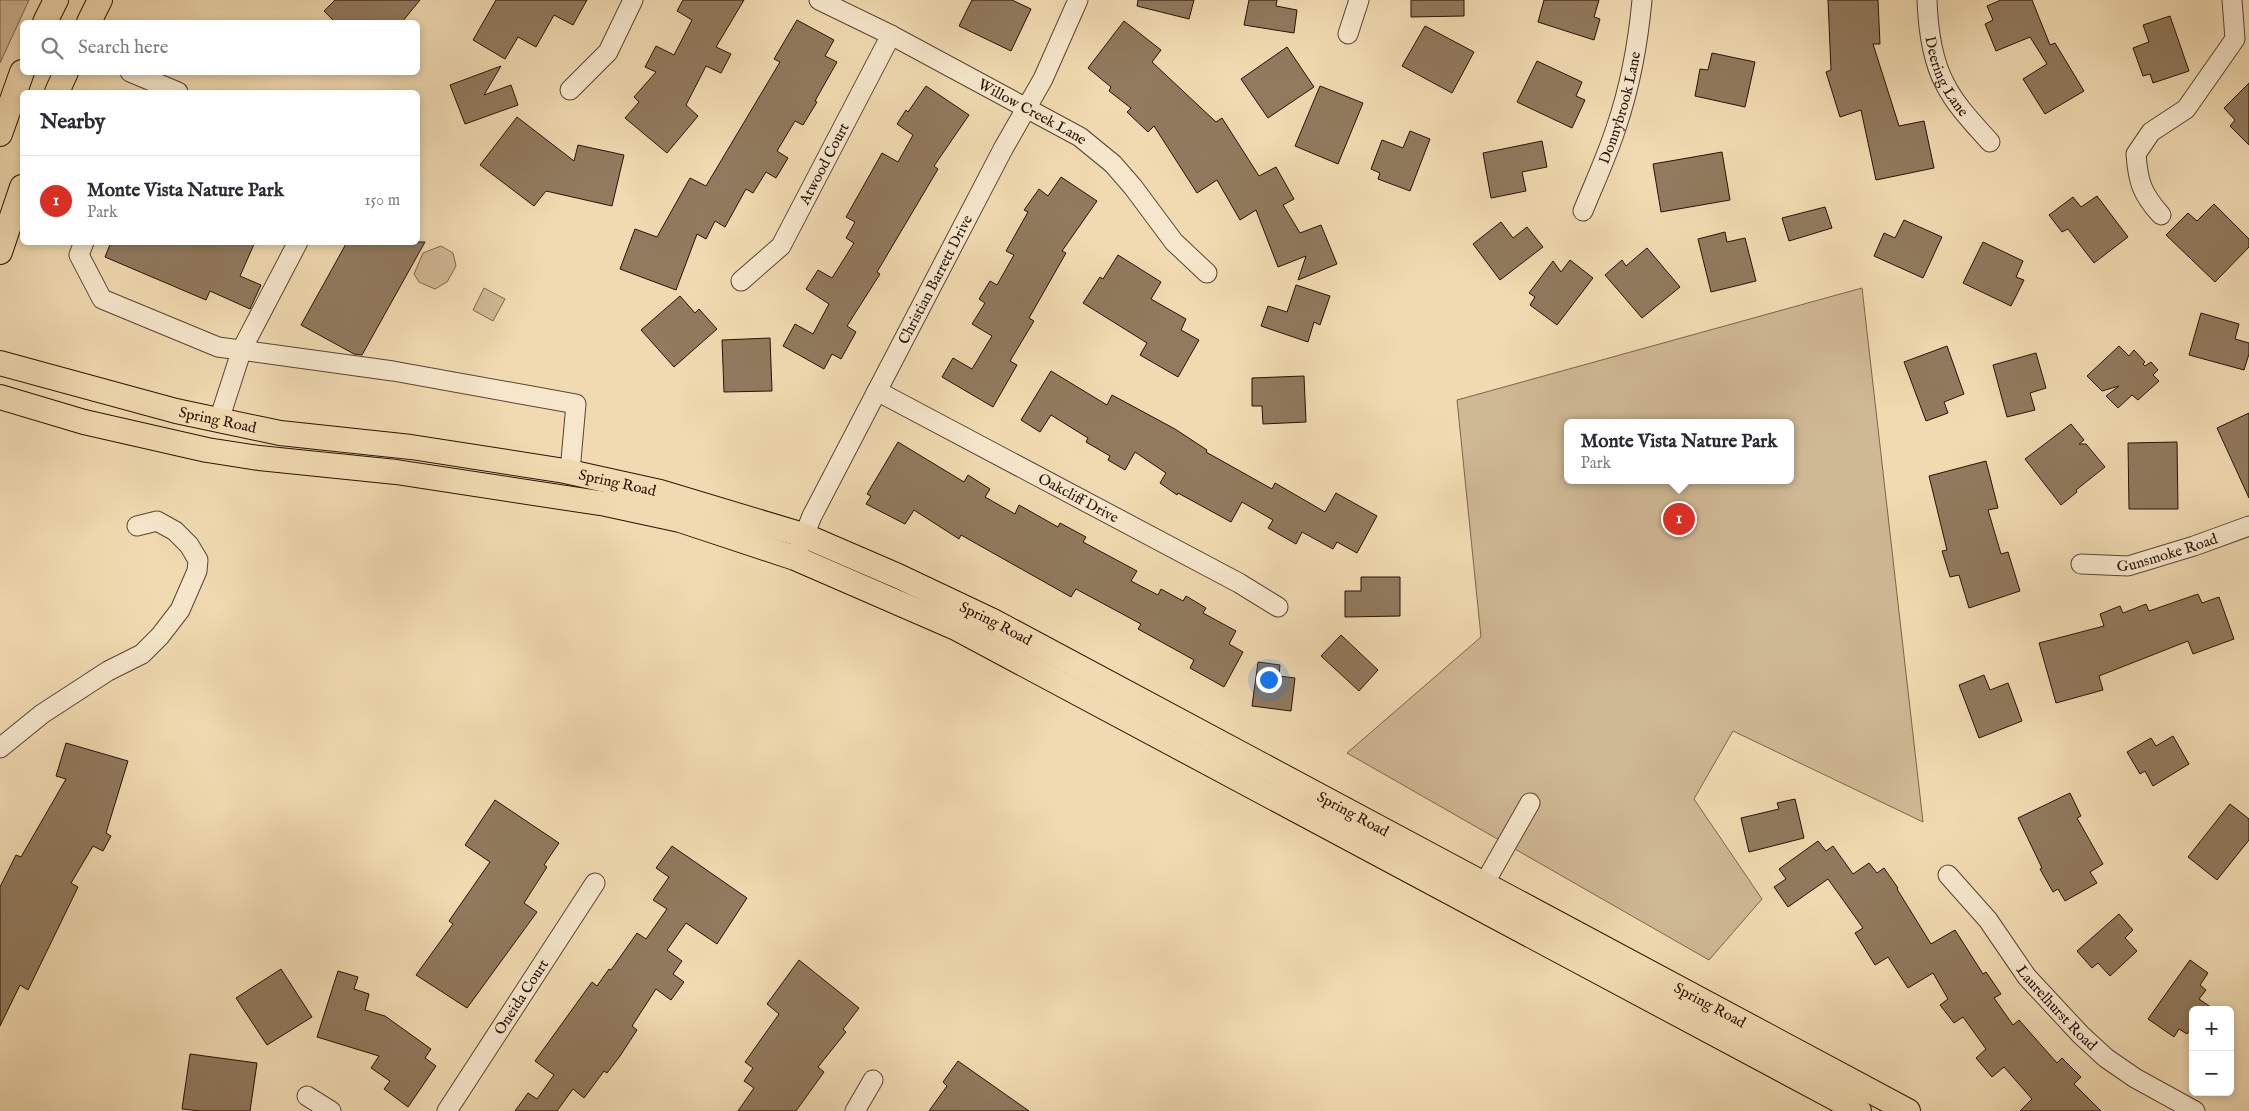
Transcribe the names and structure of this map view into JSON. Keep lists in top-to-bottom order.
{
  "streets": {
    "main road": ["Spring Road"],
    "street": [
      "Deering Lane",
      "Donnybrook Lane",
      "Willow Creek Lane",
      "Atwood Court",
      "Christian Barrett Drive",
      "Oakcliff Drive",
      "Gunsmoke Road",
      "Oneida Court",
      "Laurelhurst Road"
    ]
  },
  "crossings": [
    ["Willow Creek Lane", "Atwood Court"],
    ["Willow Creek Lane", "Christian Barrett Drive"],
    ["Christian Barrett Drive", "Spring Road"],
    ["Christian Barrett Drive", "Oakcliff Drive"]
  ],
  "page": {
    "search": "Search here",
    "heading": "Nearby",
    "list": [
      {
        "mark": "1",
        "name": "Monte Vista Nature Park",
        "note": "Park",
        "value": "150 m"
      }
    ],
    "popup": ["Monte Vista Nature Park", "Park"],
    "pins": "1",
    "map_buttons": ["+", "−"]
  }
}
